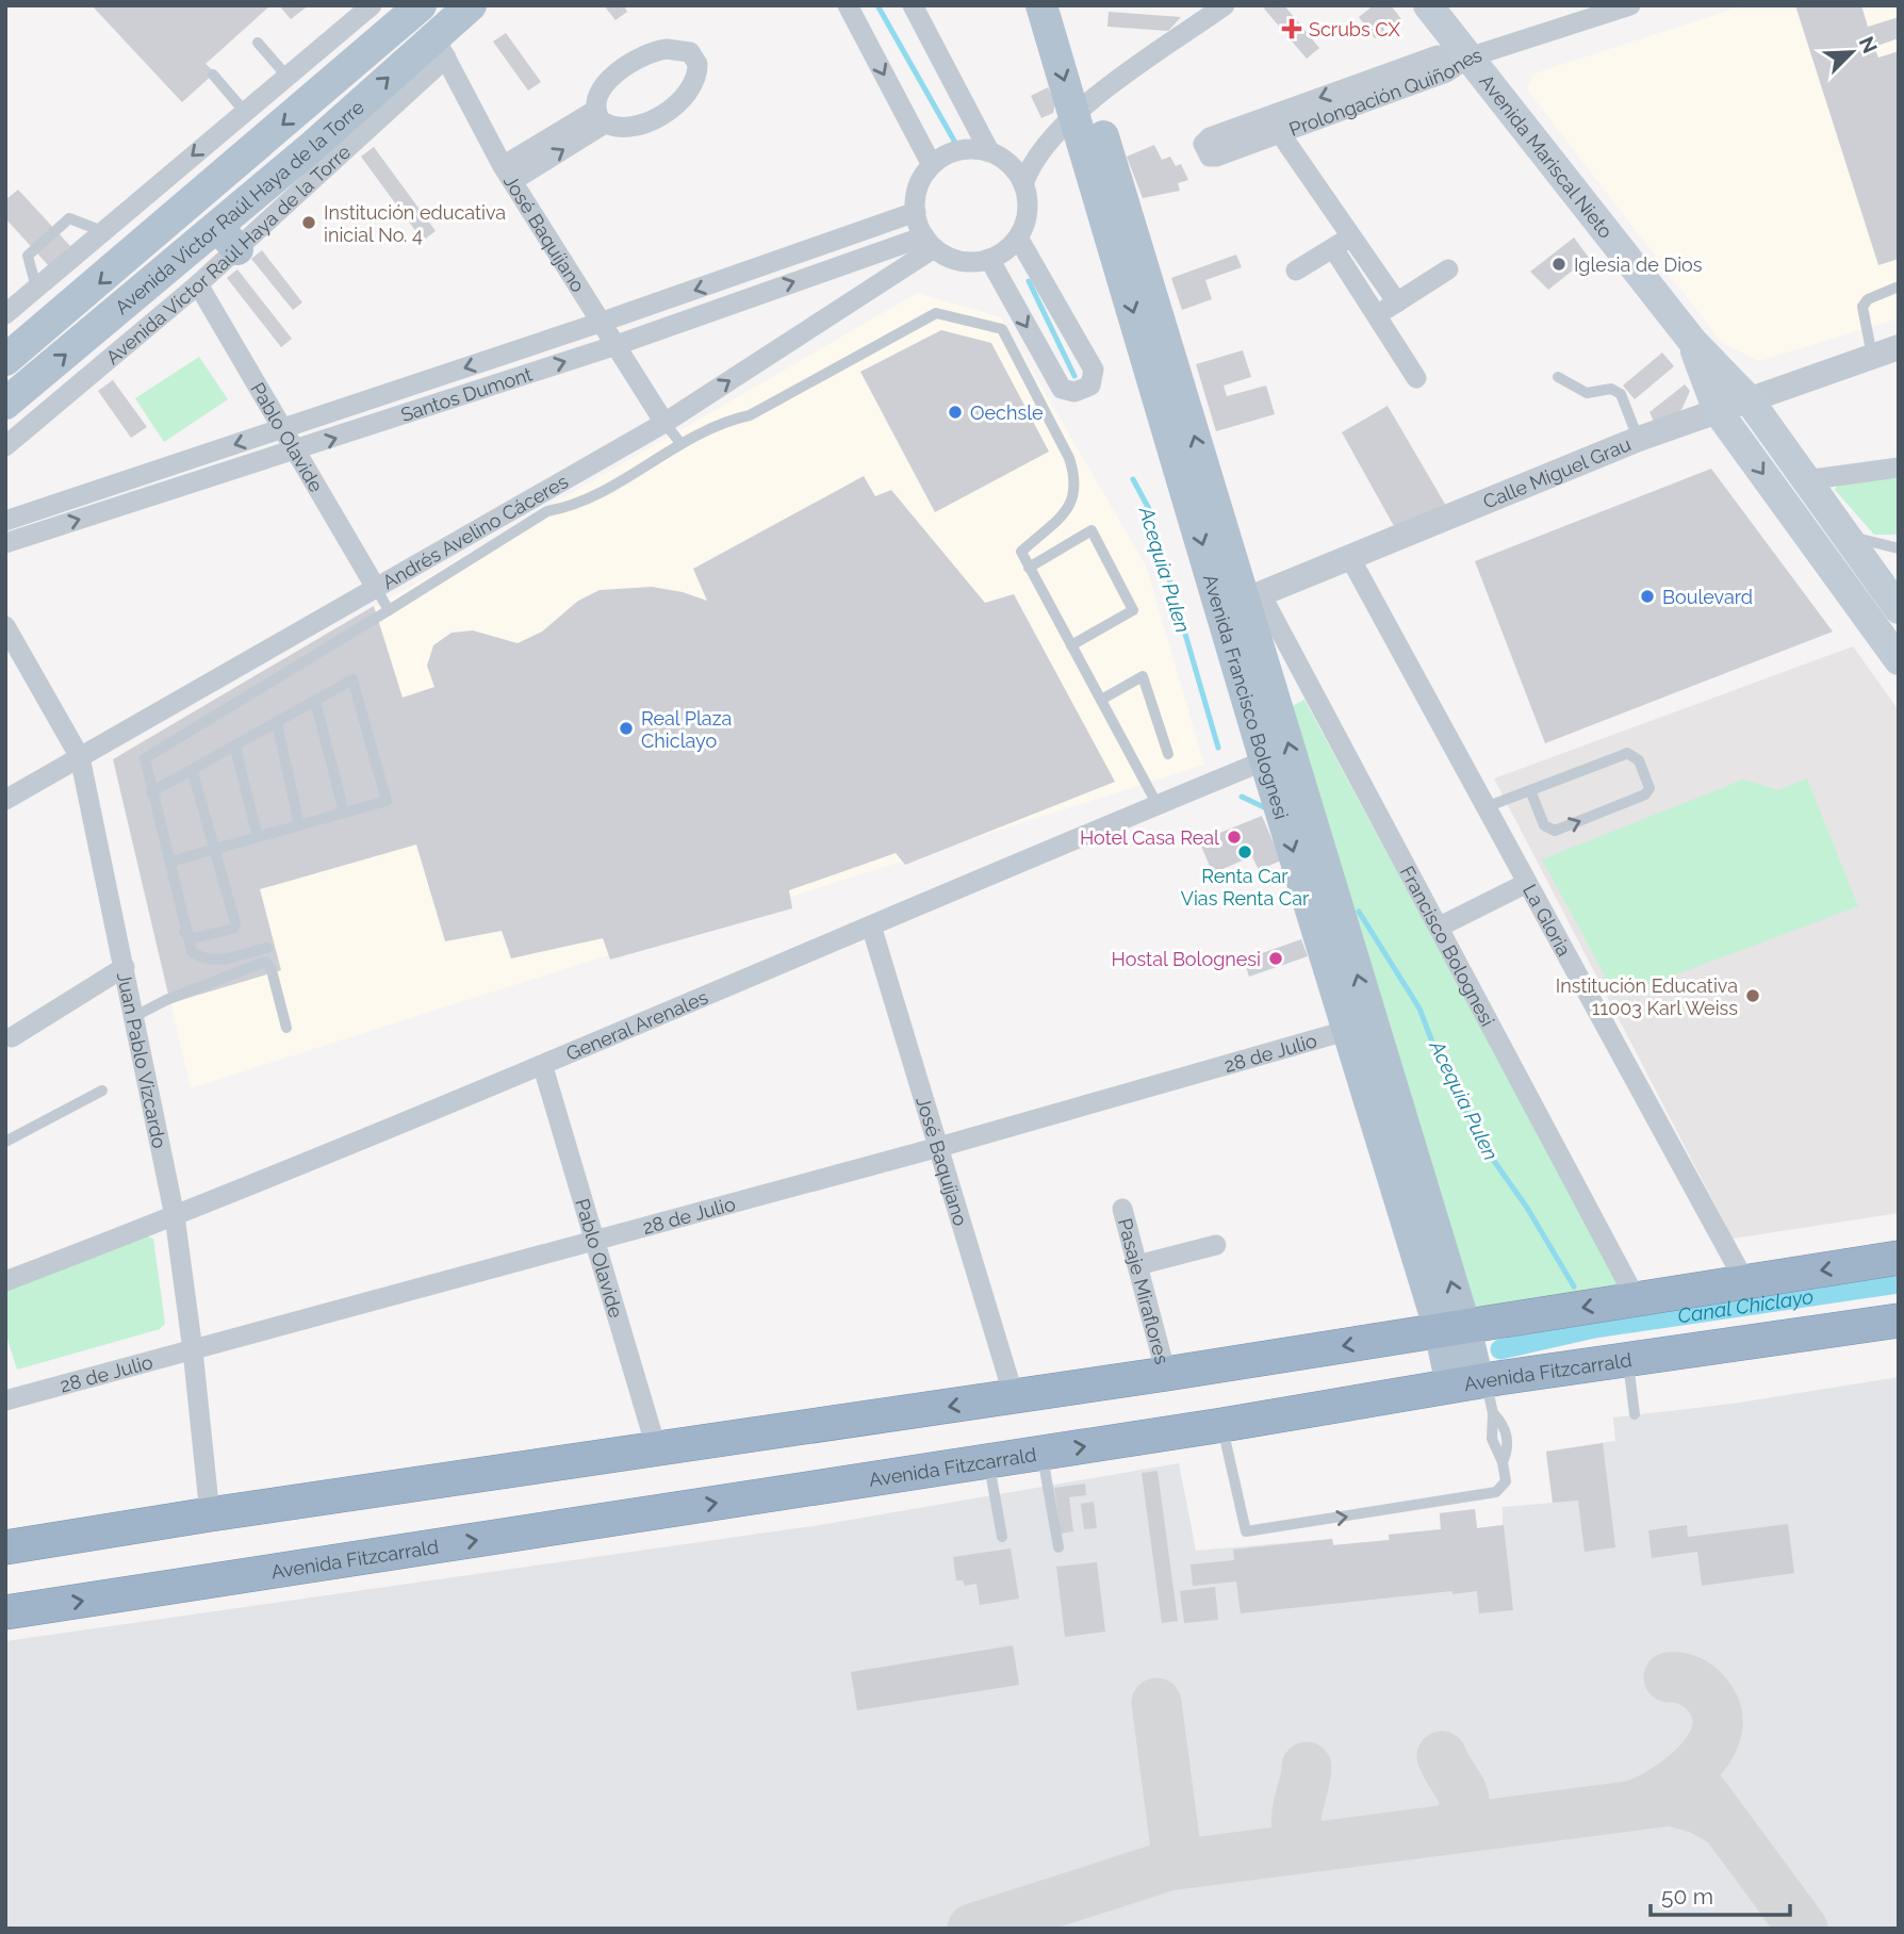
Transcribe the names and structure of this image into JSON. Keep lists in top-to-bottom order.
{
  "streets": {
    "highway": ["Avenida Fitzcarrald"],
    "main road": ["Avenida Mariscal Nieto", "Avenida Victor Raúl Haya de la Torre", "Avenida Francisco Bolognesi"],
    "street": [
      "Prolongación Quiñones",
      "José Baquíjano",
      "Avenida Víctor Raúl Haya de la Torre",
      "Santos Dumont",
      "Pablo Olavide",
      "Calle Miguel Grau",
      "Andrés Avelino Cáceres",
      "La Gloria",
      "Francisco Bolognesi",
      "General Arenales",
      "28 de Julio",
      "Juan Pablo Vizcardo",
      "Pasaje Miraflores"
    ]
  },
  "crossings": [
    ["Prolongación Quiñones", "Avenida Mariscal Nieto"],
    ["Avenida Mariscal Nieto", "Calle Miguel Grau"],
    ["Avenida Victor Raúl Haya de la Torre", "José Baquíjano"],
    ["Avenida Victor Raúl Haya de la Torre", "Avenida Víctor Raúl Haya de la Torre"],
    ["José Baquíjano", "Santos Dumont"],
    ["José Baquíjano", "Andrés Avelino Cáceres"],
    ["José Baquíjano", "General Arenales"],
    ["José Baquíjano", "28 de Julio"],
    ["Avenida Víctor Raúl Haya de la Torre", "Pablo Olavide"],
    ["Santos Dumont", "Pablo Olavide"],
    ["Santos Dumont", "Andrés Avelino Cáceres"],
    ["Pablo Olavide", "Andrés Avelino Cáceres"],
    ["Pablo Olavide", "General Arenales"],
    ["Pablo Olavide", "28 de Julio"],
    ["Calle Miguel Grau", "Avenida Francisco Bolognesi"],
    ["Calle Miguel Grau", "La Gloria"],
    ["Calle Miguel Grau", "Francisco Bolognesi"],
    ["Andrés Avelino Cáceres", "Juan Pablo Vizcardo"],
    ["Avenida Francisco Bolognesi", "Francisco Bolognesi"],
    ["Avenida Francisco Bolognesi", "General Arenales"],
    ["Avenida Francisco Bolognesi", "28 de Julio"],
    ["Avenida Francisco Bolognesi", "Avenida Fitzcarrald"],
    ["General Arenales", "Juan Pablo Vizcardo"],
    ["28 de Julio", "Juan Pablo Vizcardo"]
  ],
  "water": ["Acequia Pulen", "Canal Chiclayo"],
  "places": {
    "health": ["Scrubs CX"],
    "other": [
      "Institución educativa inicial No. 4",
      "Iglesia de Dios",
      "Oechsle",
      "Boulevard",
      "Real Plaza Chiclayo",
      "Hotel Casa Real",
      "Renta Car Vias Renta Car",
      "Hostal Bolognesi",
      "Institución Educativa 11003 Karl Weiss"
    ]
  },
  "scale_bar": "50 m",
  "north": "top right"
}
